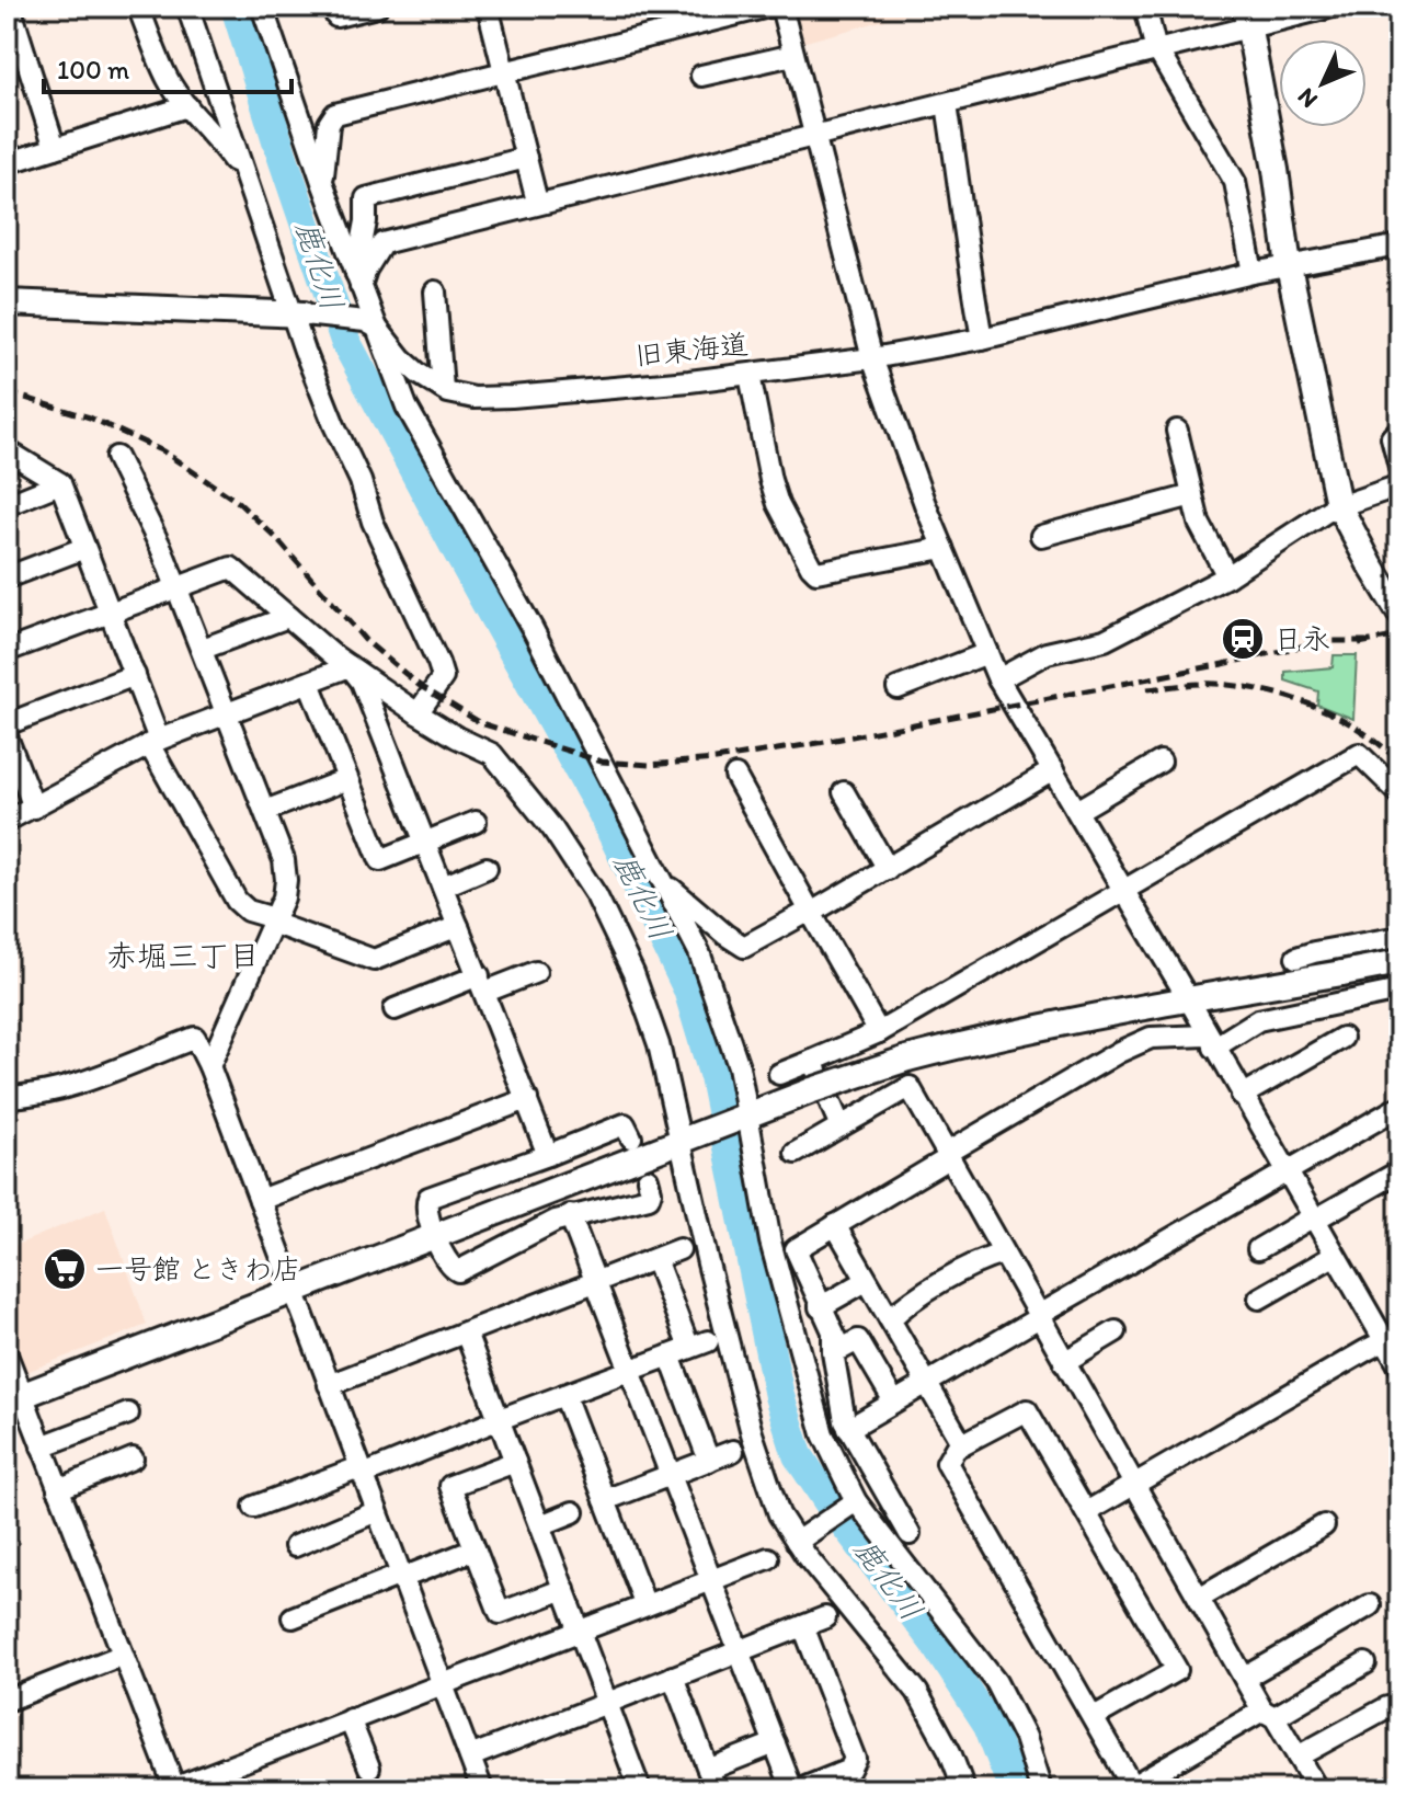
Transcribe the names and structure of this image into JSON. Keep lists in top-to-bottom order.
{
  "streets": {
    "street": ["旧東海道"]
  },
  "districts": ["赤堀三丁目"],
  "water": ["鹿化川"],
  "places": {
    "station": ["日永"],
    "supermarket": ["一号館 ときわ店"]
  },
  "scale_bar": "100 m",
  "north": "bottom left"
}
